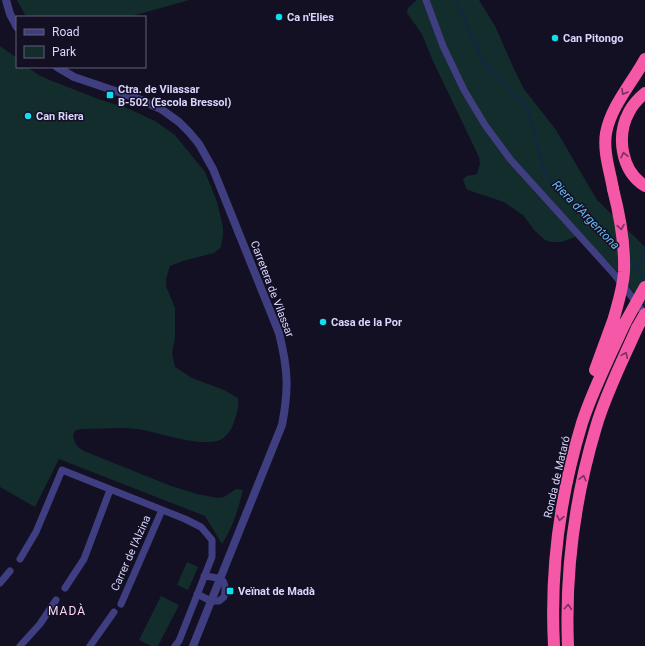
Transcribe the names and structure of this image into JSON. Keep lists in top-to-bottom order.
{
  "streets": {
    "highway": ["Ronda de Mataró"],
    "street": ["Carretera de Vilassar", "Carrer de l'Alzina"]
  },
  "districts": ["MADÀ"],
  "water": ["Riera d'Argentona"],
  "places": {
    "other": [
      "Ca n'Elies",
      "Can Pitongo",
      "Can Riera",
      "Casa de la Por"
    ],
    "transit": ["Ctra. de Vilassar B-502 (Escola Bressol)", "Veïnat de Madà"]
  },
  "legend": ["Road", "Park"]
}
